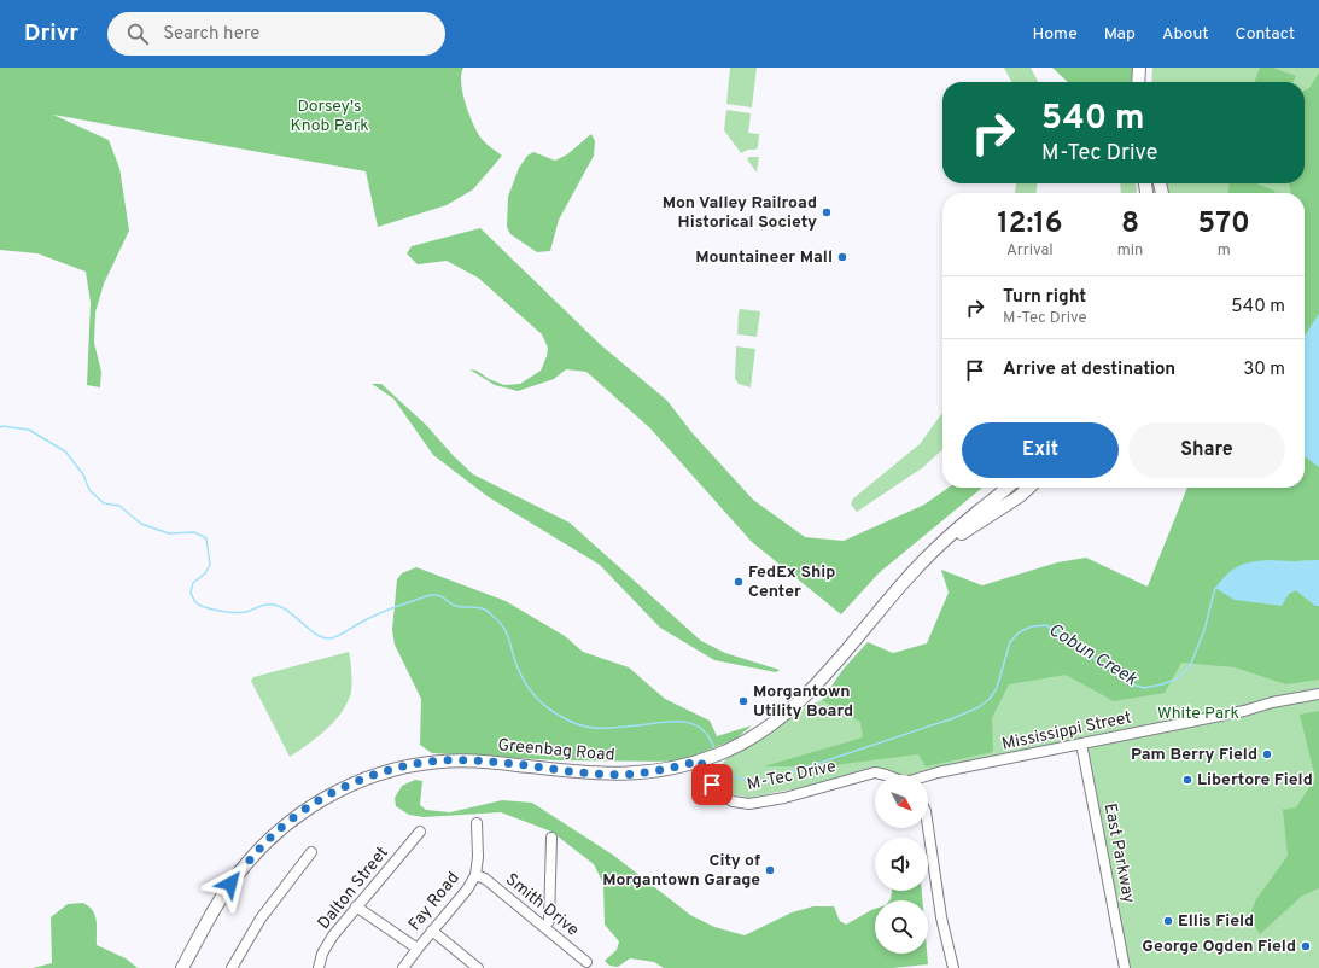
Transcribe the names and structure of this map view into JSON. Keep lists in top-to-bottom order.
{
  "streets": {
    "main road": ["Greenbag Road"],
    "street": [
      "Mississippi Street",
      "M-Tec Drive",
      "East Parkway",
      "Dalton Street",
      "Fay Road",
      "Smith Drive"
    ]
  },
  "crossings": [
    ["Mississippi Street", "East Parkway"],
    ["Greenbag Road", "M-Tec Drive"],
    ["Fay Road", "Smith Drive"]
  ],
  "water": ["Cobun Creek"],
  "parks": ["Dorsey's Knob Park", "White Park"],
  "places": [
    "Mon Valley Railroad Historical Society",
    "Mountaineer Mall",
    "FedEx Ship Center",
    "Morgantown Utility Board",
    "Pam Berry Field",
    "Libertore Field",
    "City of Morgantown Garage",
    "Ellis Field",
    "George Ogden Field"
  ],
  "north": "bottom right",
  "page": {
    "header": "Drivr",
    "search": "Search here",
    "nav": [
      "Home",
      "Map",
      "About",
      "Contact"
    ],
    "turn": ["540 m", "M-Tec Drive"],
    "eta": [
      "12:16",
      "Arrival",
      "8",
      "min",
      "570",
      "m"
    ],
    "list": [
      {
        "name": "Turn right",
        "note": "M-Tec Drive",
        "value": "540 m"
      },
      {
        "name": "Arrive at destination",
        "value": "30 m"
      }
    ],
    "buttons": ["Exit", "Share"]
  }
}
